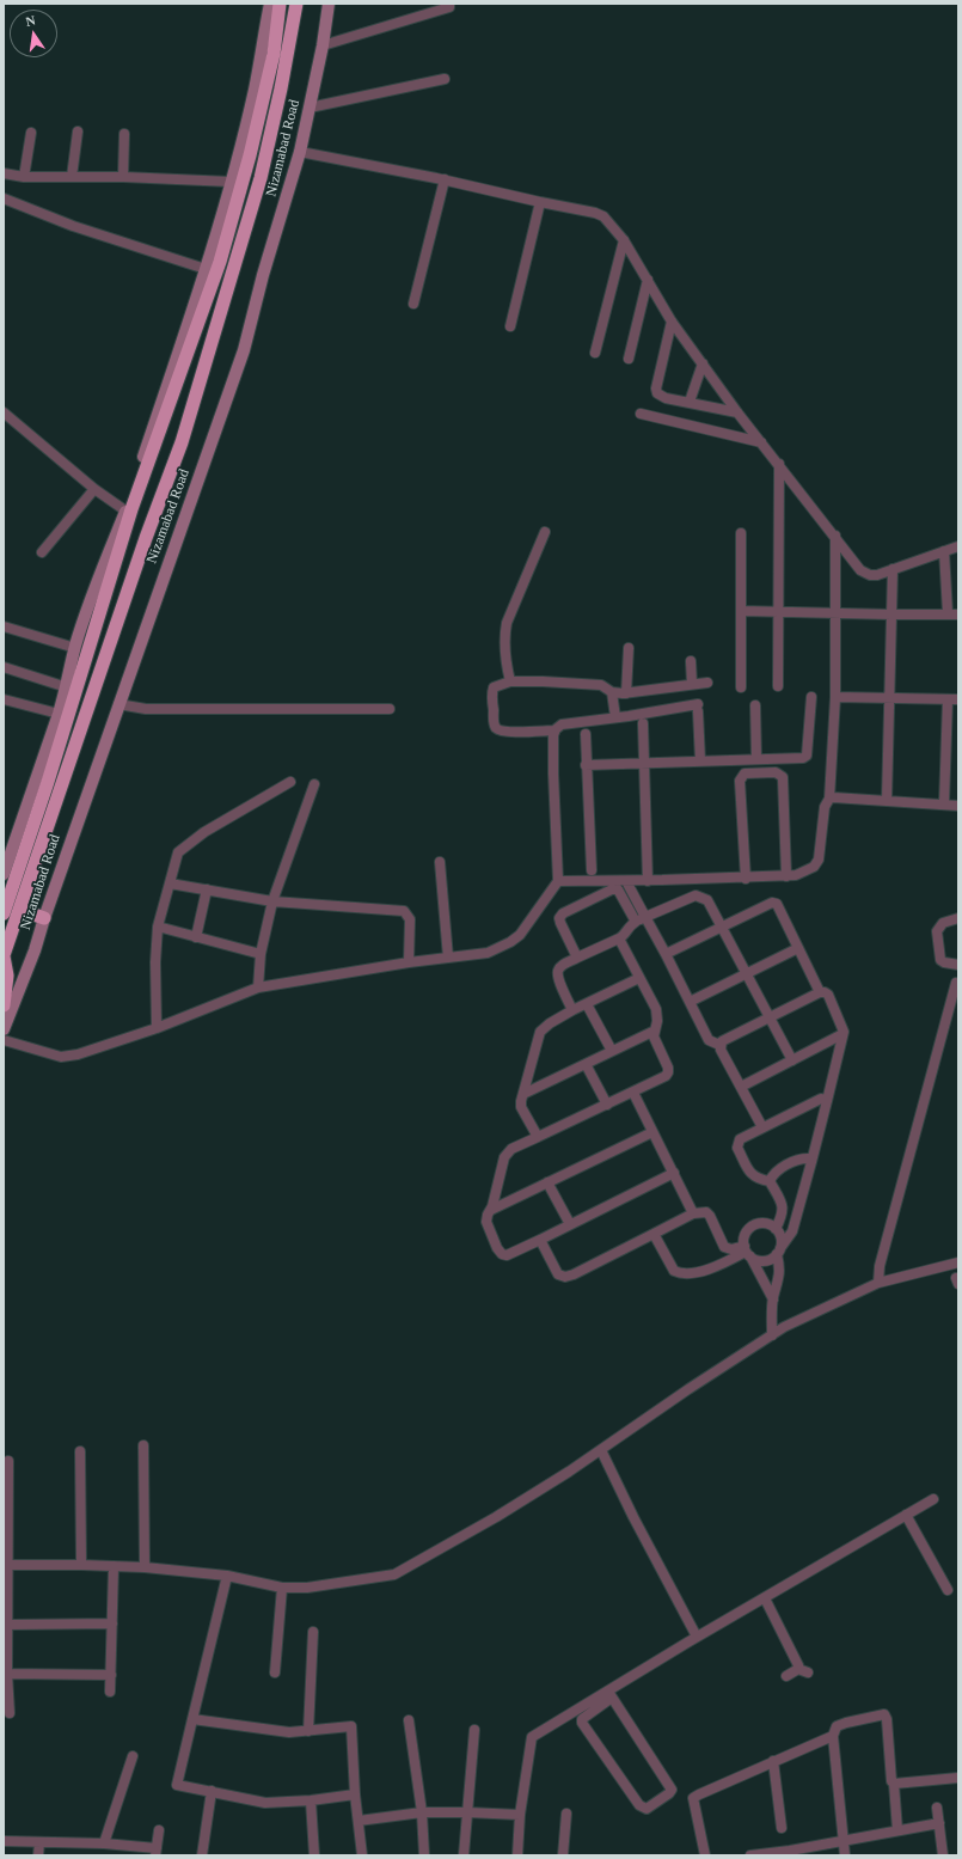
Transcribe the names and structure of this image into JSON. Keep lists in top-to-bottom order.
{
  "streets": {
    "highway": ["Nizamabad Road"]
  },
  "north": "top"
}
